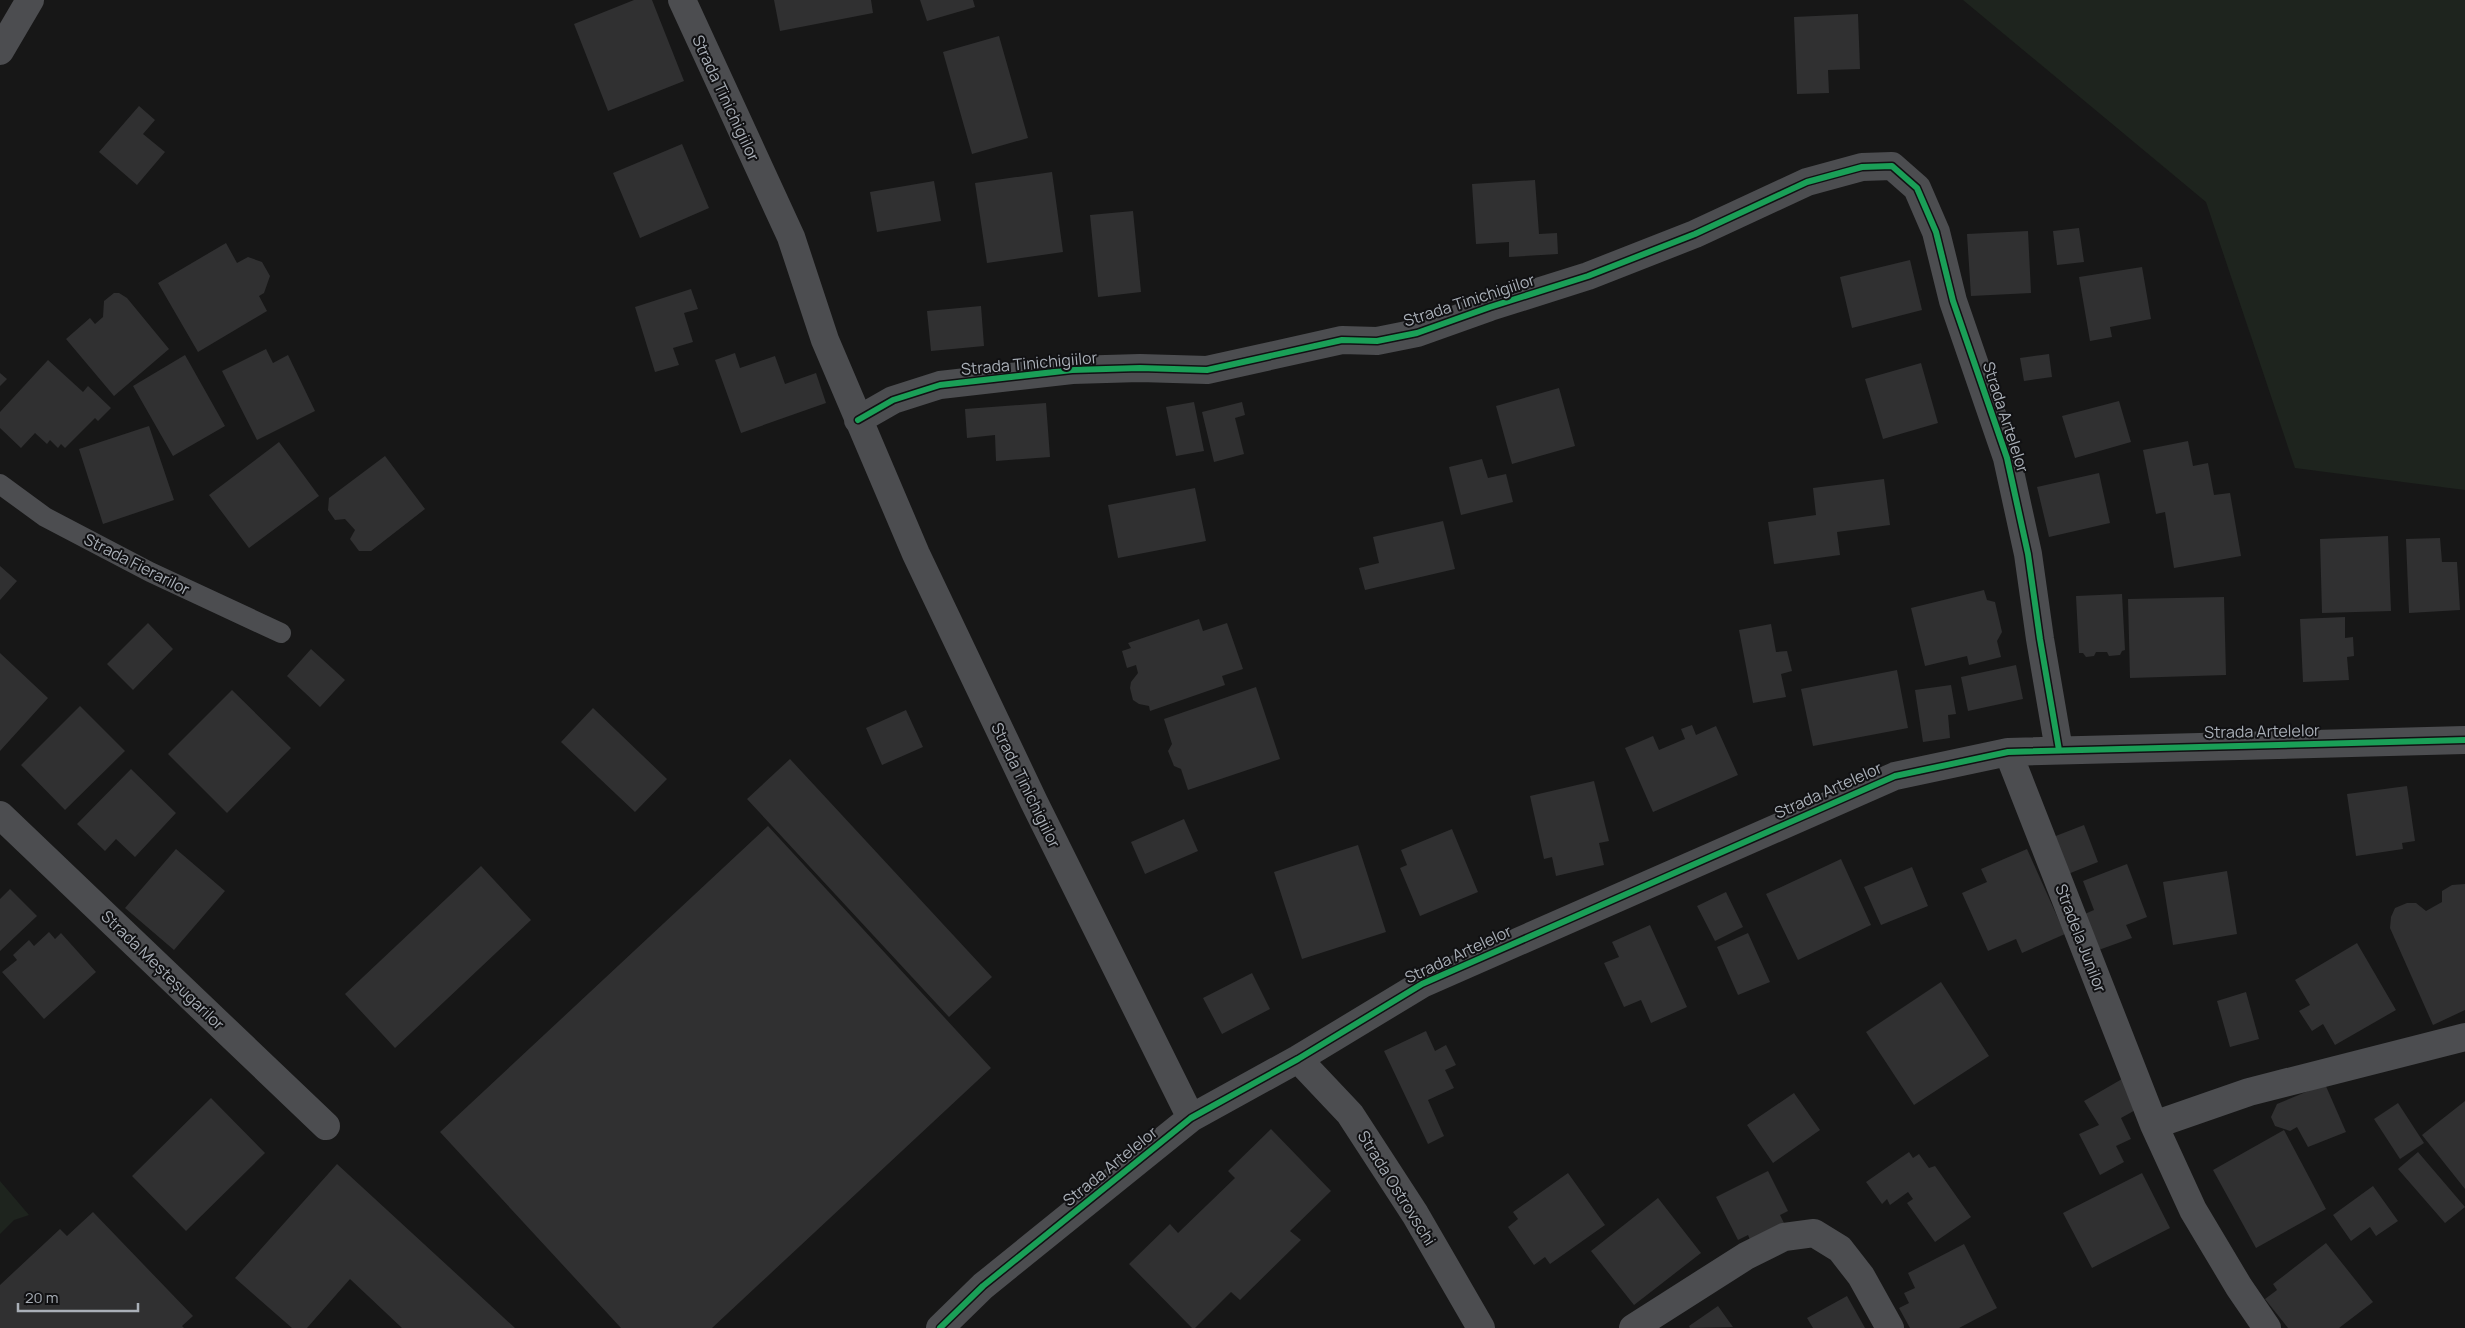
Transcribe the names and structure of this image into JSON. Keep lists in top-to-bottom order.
{
  "streets": {
    "street": [
      "Strada Tinichigiilor",
      "Strada Artelelor",
      "Stradela Junilor",
      "Strada Meșteșugarilor",
      "Strada Ostrovschi"
    ],
    "lane": ["Strada Fierarilor"]
  },
  "crossings": [
    ["Strada Tinichigiilor", "Strada Artelelor"],
    ["Strada Artelelor", "Stradela Junilor"],
    ["Strada Artelelor", "Strada Ostrovschi"]
  ],
  "scale_bar": "20 m"
}
